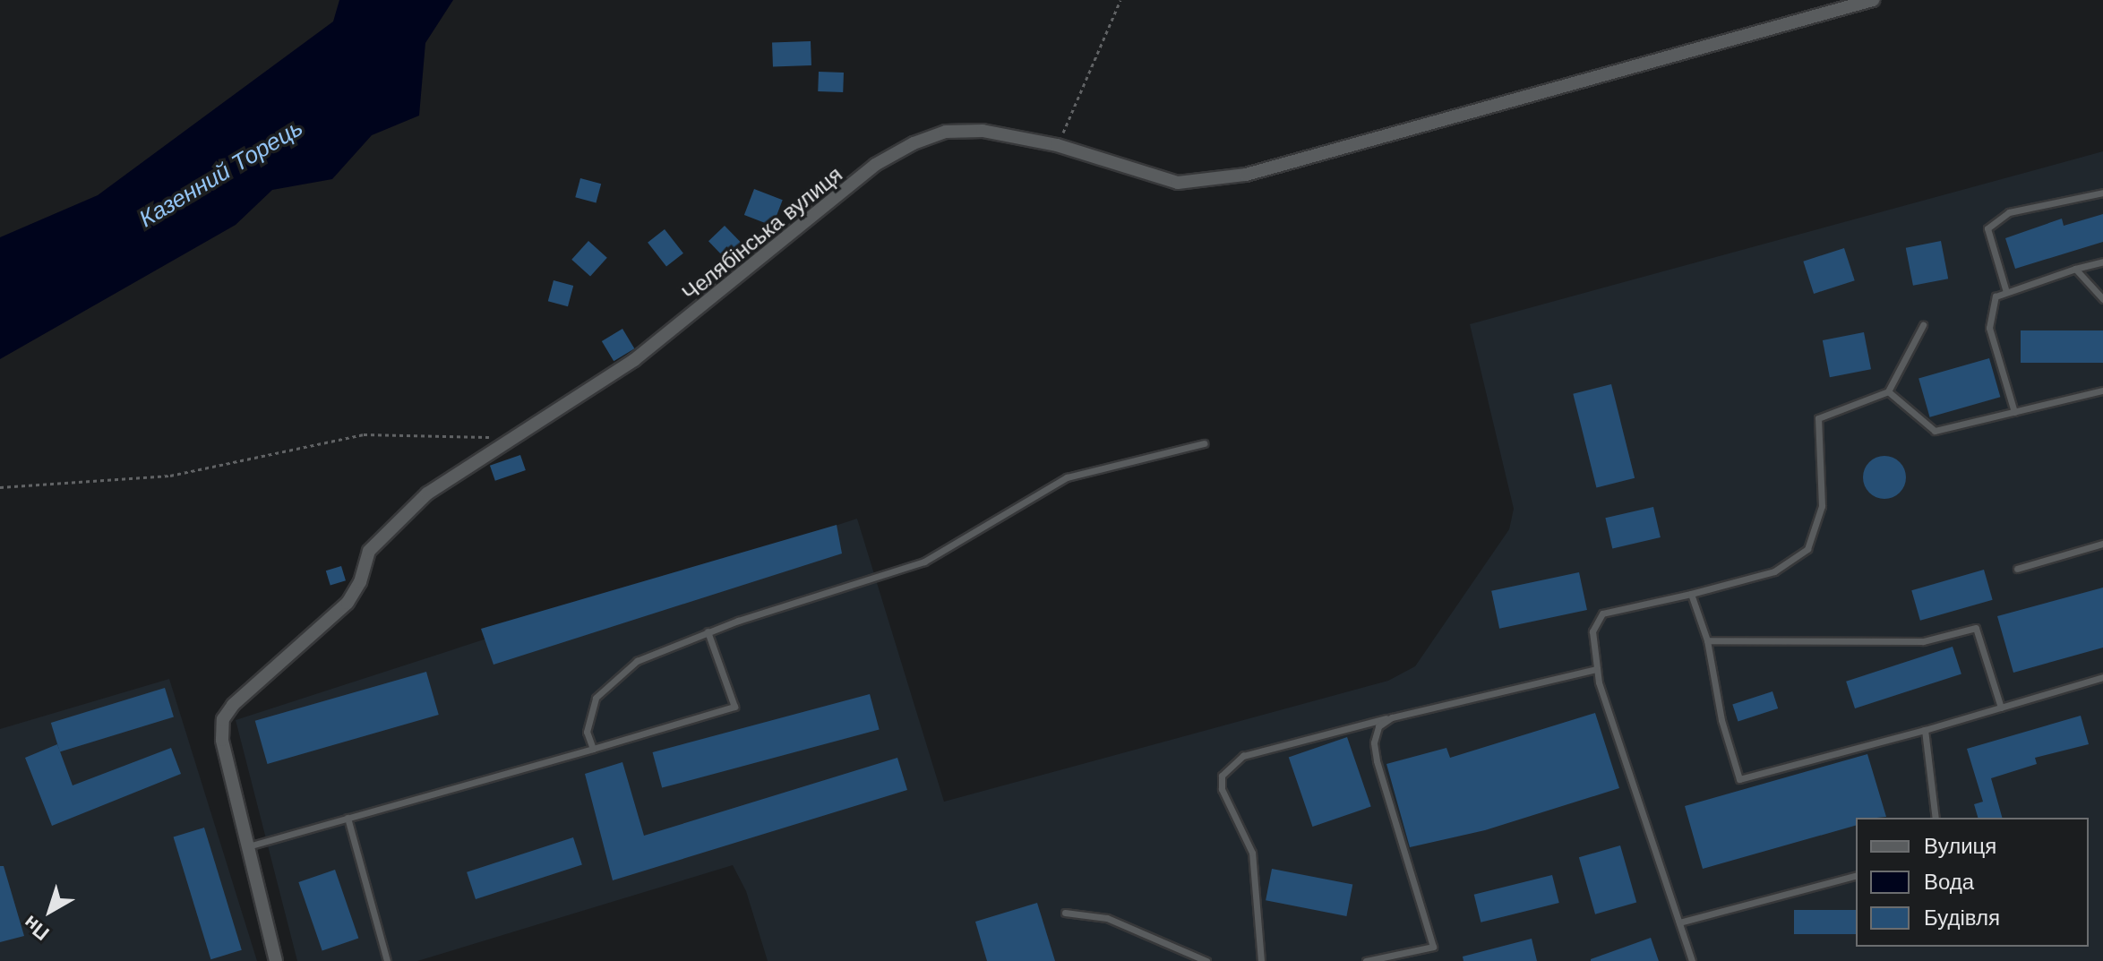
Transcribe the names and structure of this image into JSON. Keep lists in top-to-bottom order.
{
  "streets": {
    "street": ["Челябінська вулиця"]
  },
  "water": ["Казенний Торець"],
  "legend": ["Вулиця", "Вода", "Будівля"],
  "north": "bottom left"
}
